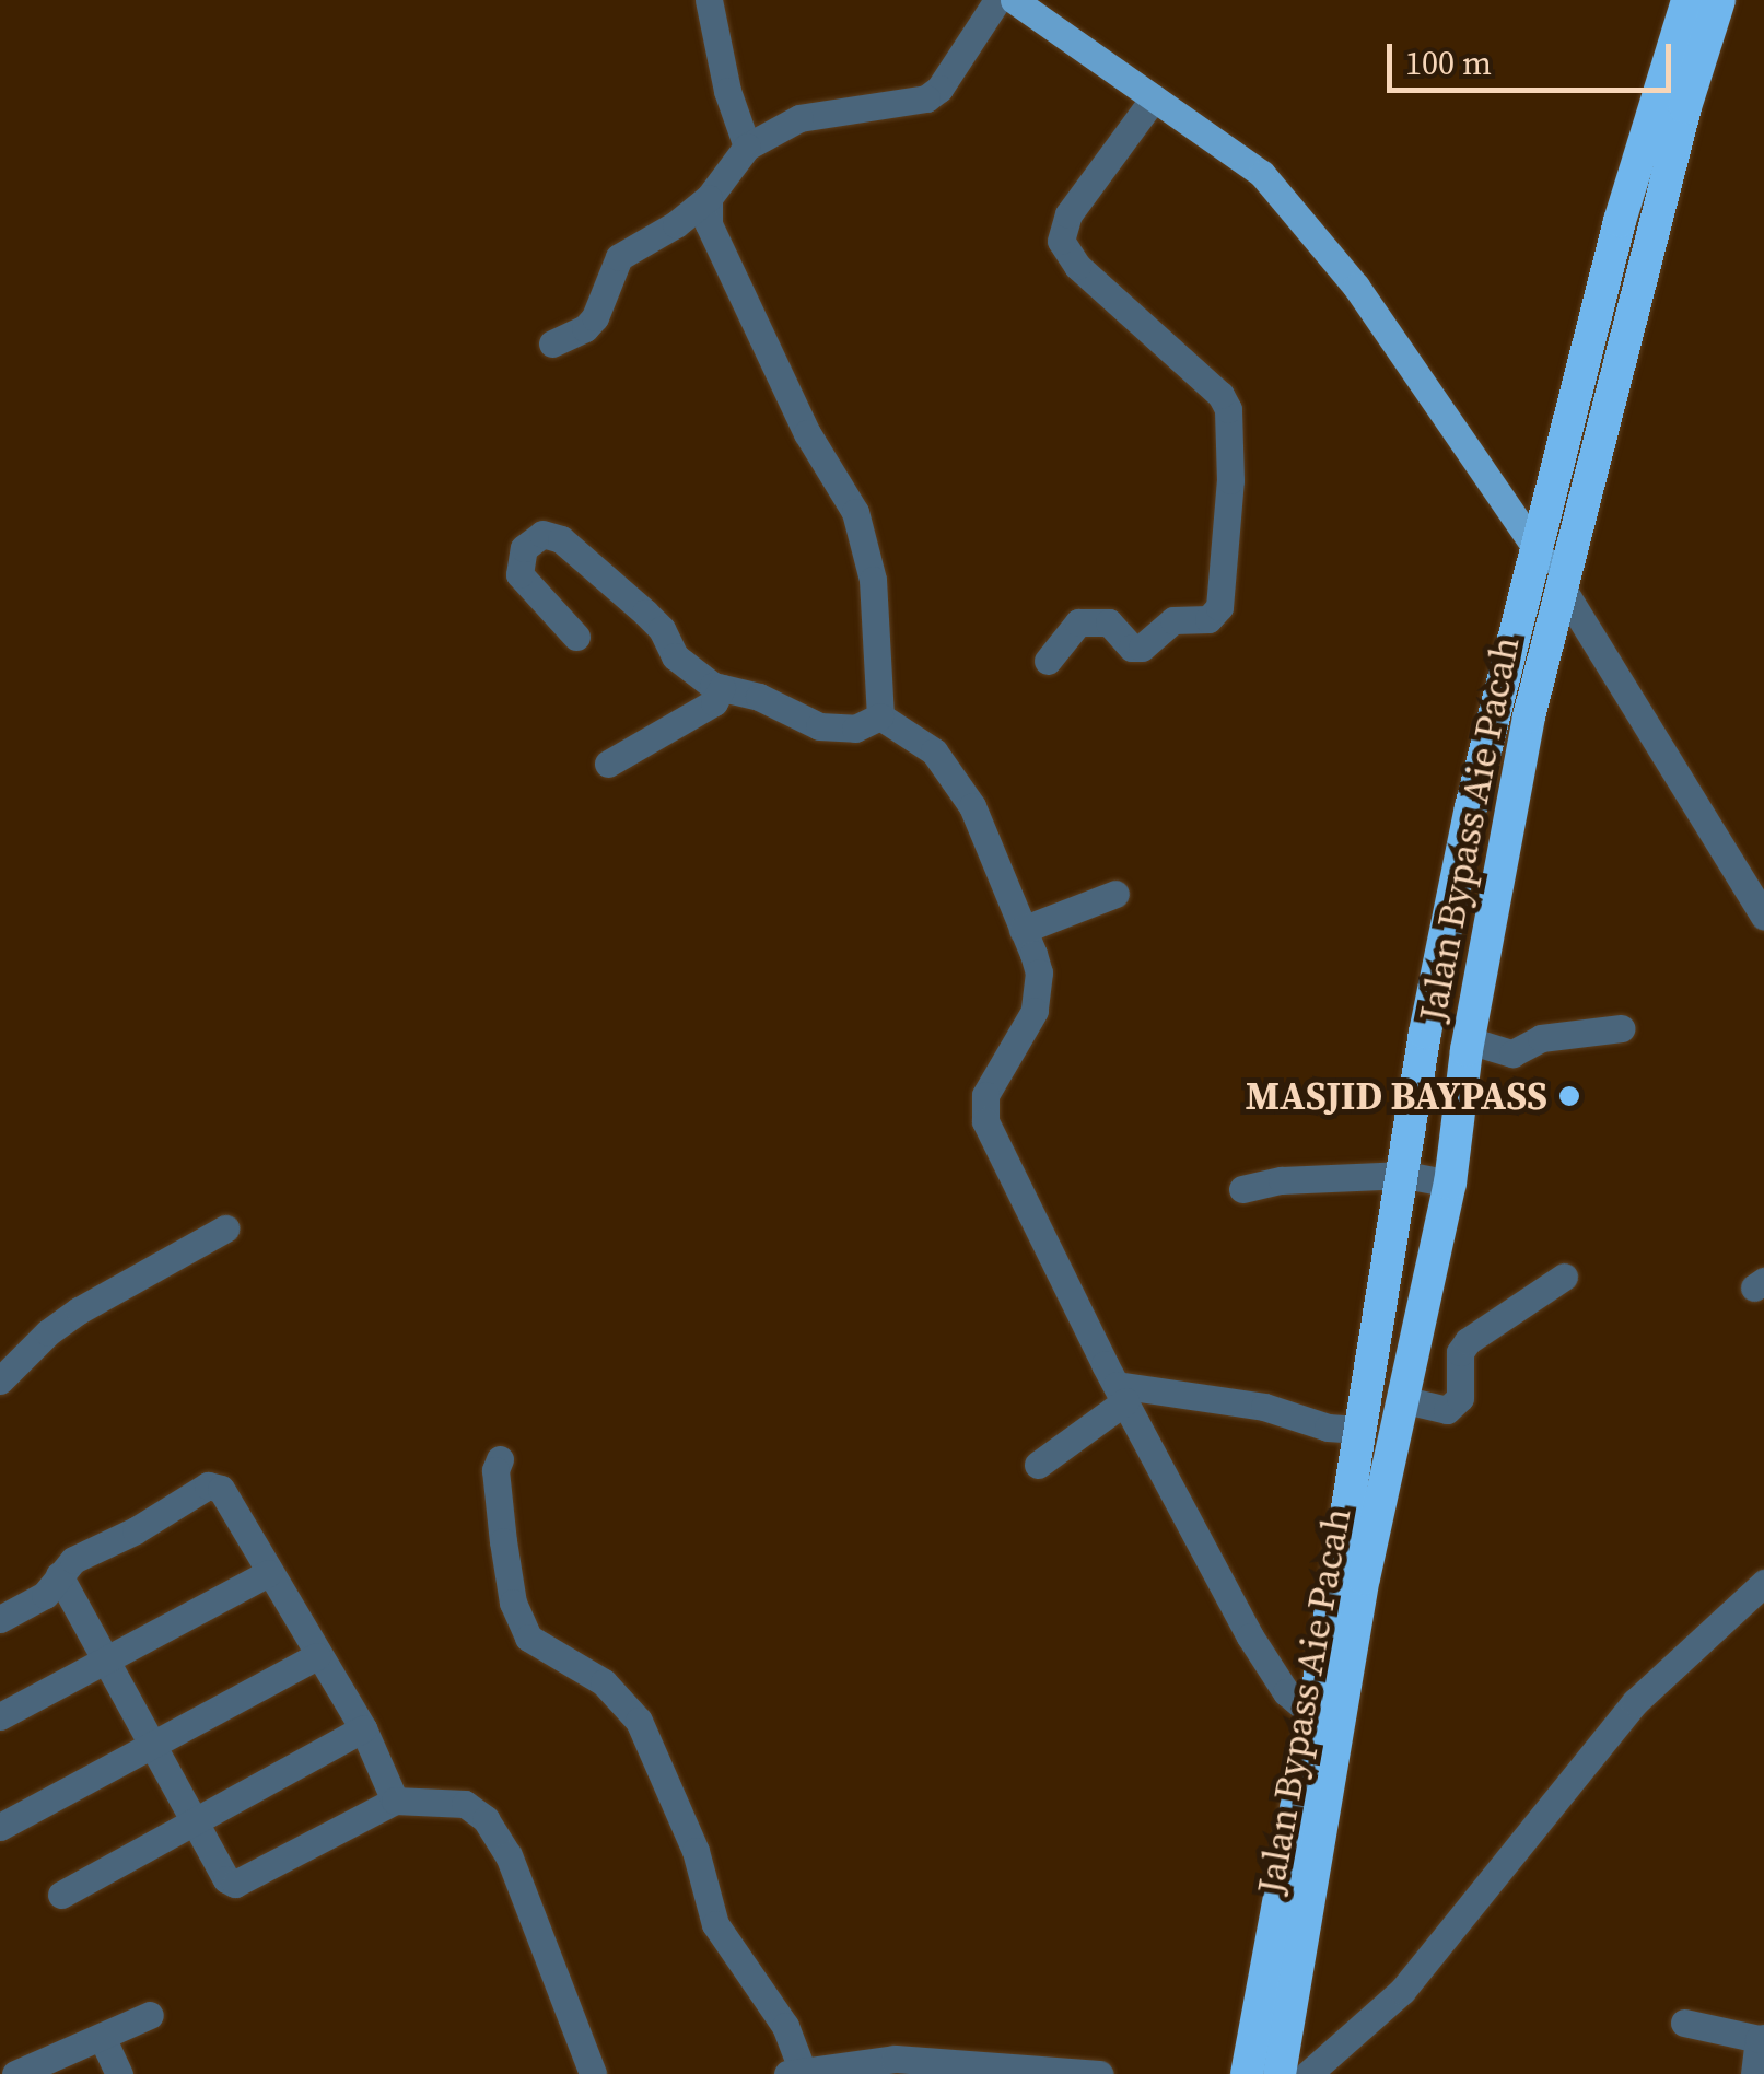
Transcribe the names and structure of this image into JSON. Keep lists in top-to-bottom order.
{
  "streets": {
    "highway": ["Jalan Bypass Aie Pacah"]
  },
  "places": ["MASJID BAYPASS"],
  "scale_bar": "100 m"
}
